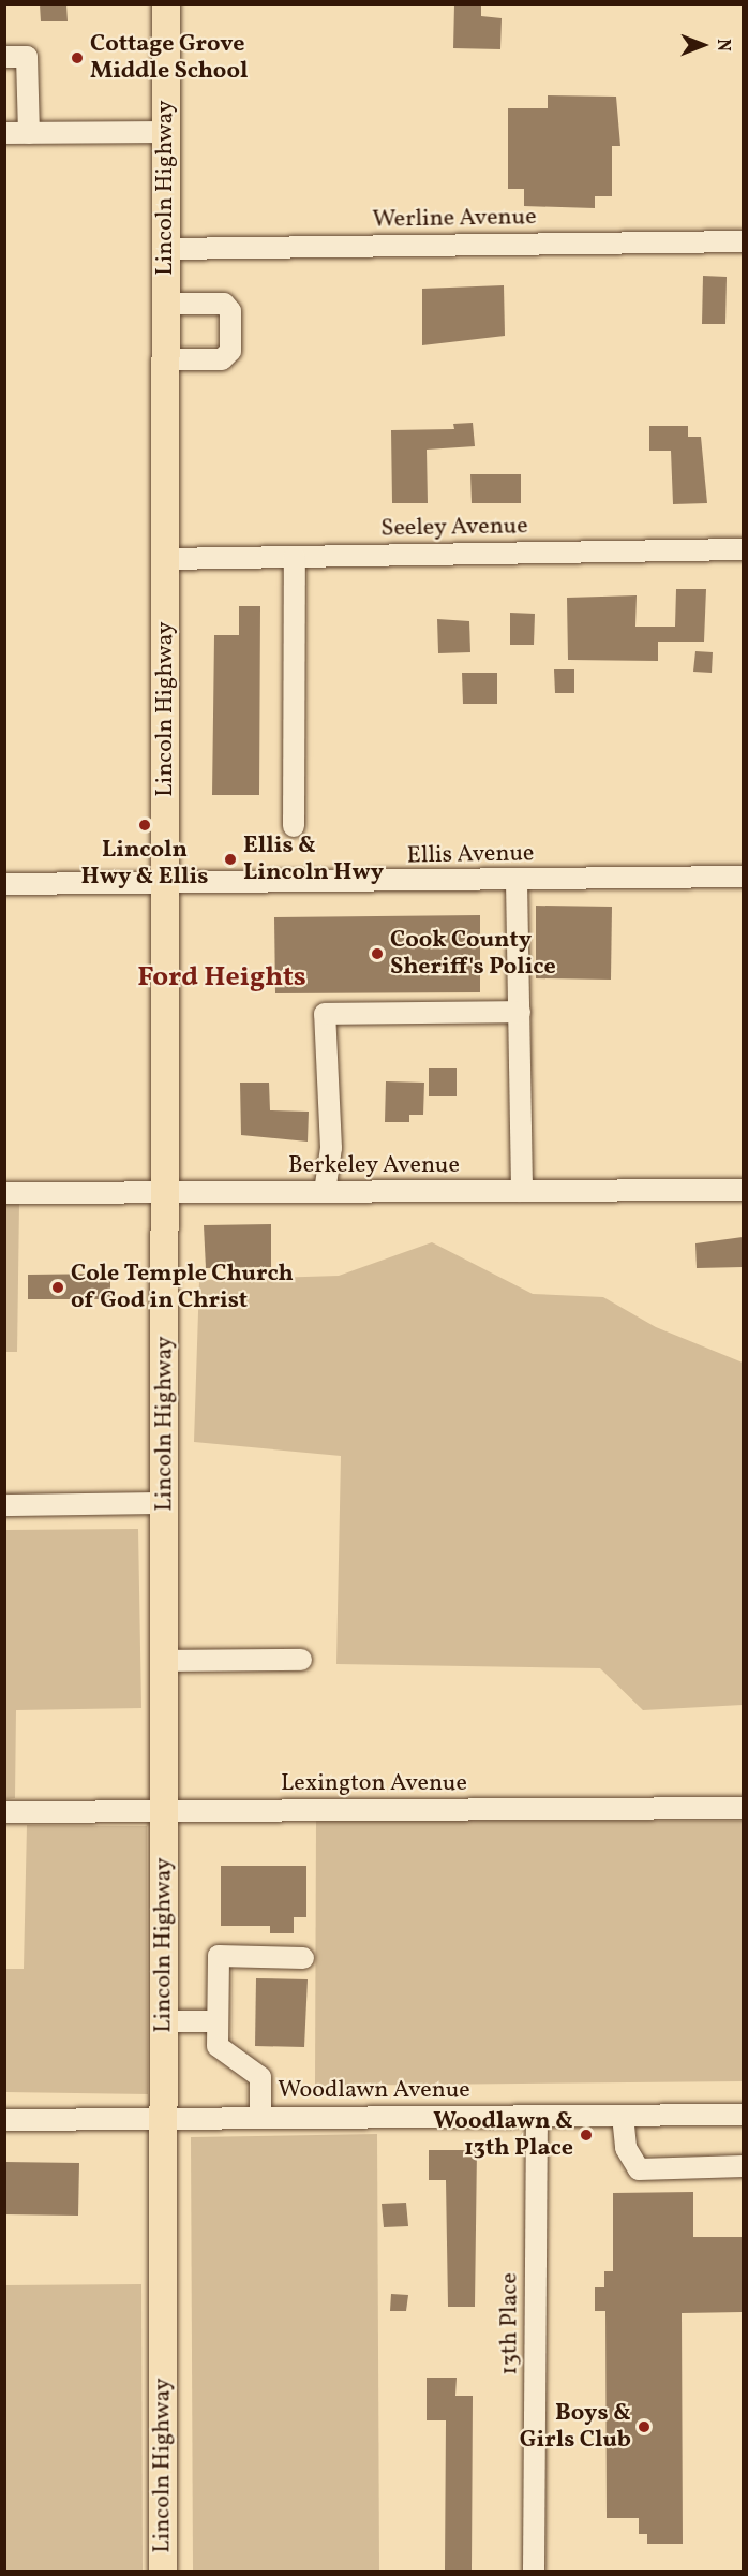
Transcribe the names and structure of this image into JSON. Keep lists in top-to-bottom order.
{
  "streets": {
    "main road": ["Lincoln Highway"],
    "street": [
      "Werline Avenue",
      "Seeley Avenue",
      "Ellis Avenue",
      "Berkeley Avenue",
      "Lexington Avenue",
      "Woodlawn Avenue",
      "13th Place"
    ]
  },
  "crossings": [
    ["Lincoln Highway", "Werline Avenue"],
    ["Lincoln Highway", "Seeley Avenue"],
    ["Lincoln Highway", "Ellis Avenue"],
    ["Lincoln Highway", "Berkeley Avenue"],
    ["Lincoln Highway", "Lexington Avenue"],
    ["Lincoln Highway", "Woodlawn Avenue"],
    ["Woodlawn Avenue", "13th Place"]
  ],
  "districts": ["Ford Heights"],
  "places": [
    "Cottage Grove Middle School",
    "Lincoln Hwy & Ellis",
    "Ellis & Lincoln Hwy",
    "Cook County Sheriff's Police",
    "Cole Temple Church of God in Christ",
    "Woodlawn & 13th Place",
    "Boys & Girls Club"
  ],
  "north": "right"
}
